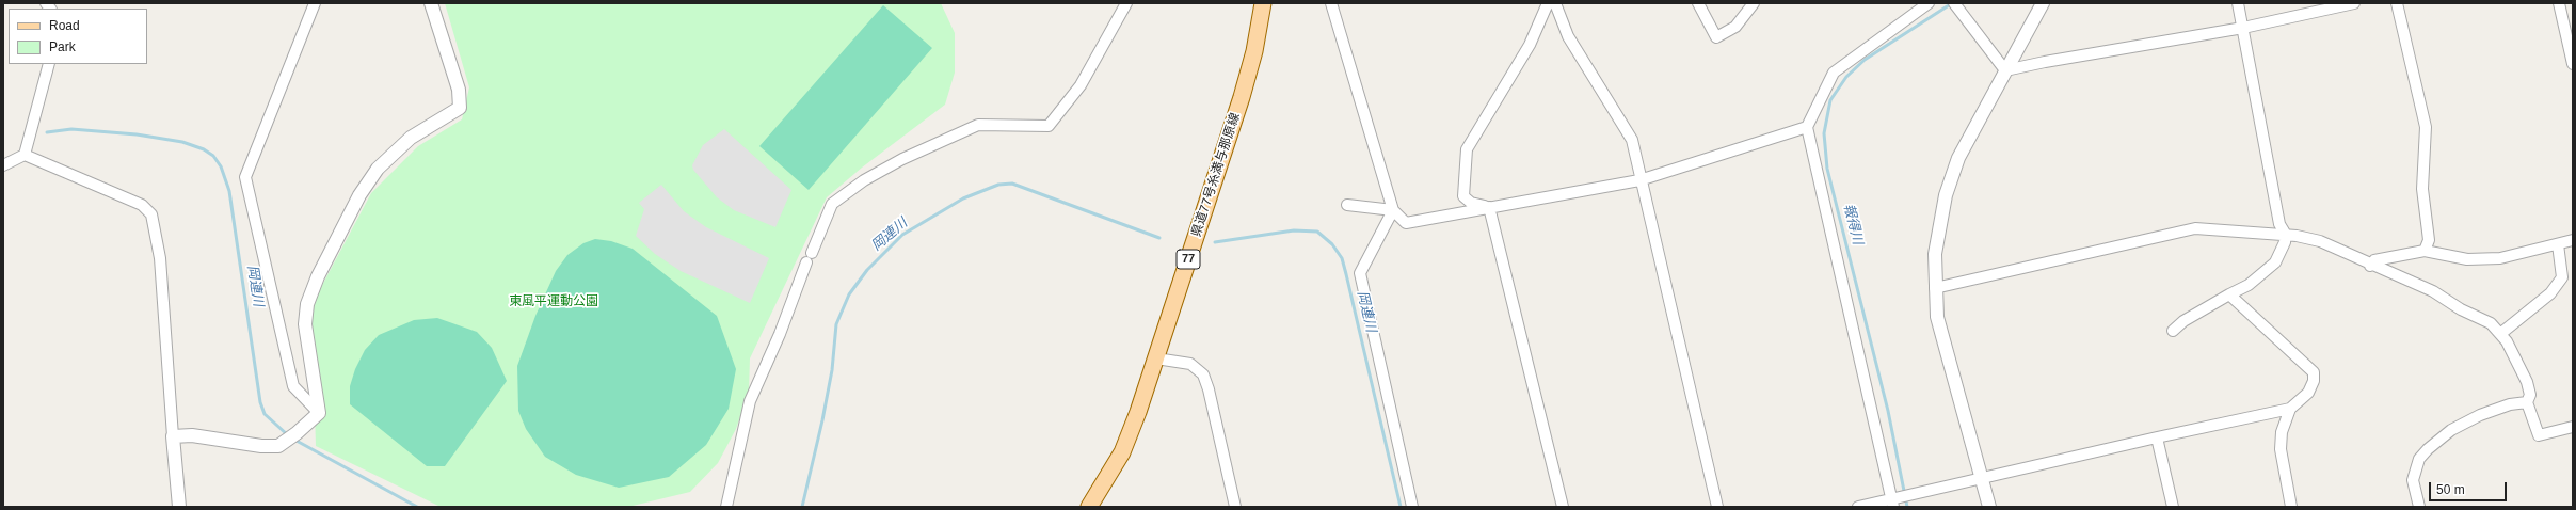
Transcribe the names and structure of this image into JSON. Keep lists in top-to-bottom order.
{
  "streets": {
    "main road": ["県道77号糸満与那原線", "77"]
  },
  "water": ["報得川", "岡連川"],
  "parks": ["東風平運動公園"],
  "legend": ["Road", "Park"],
  "scale_bar": "50 m"
}
